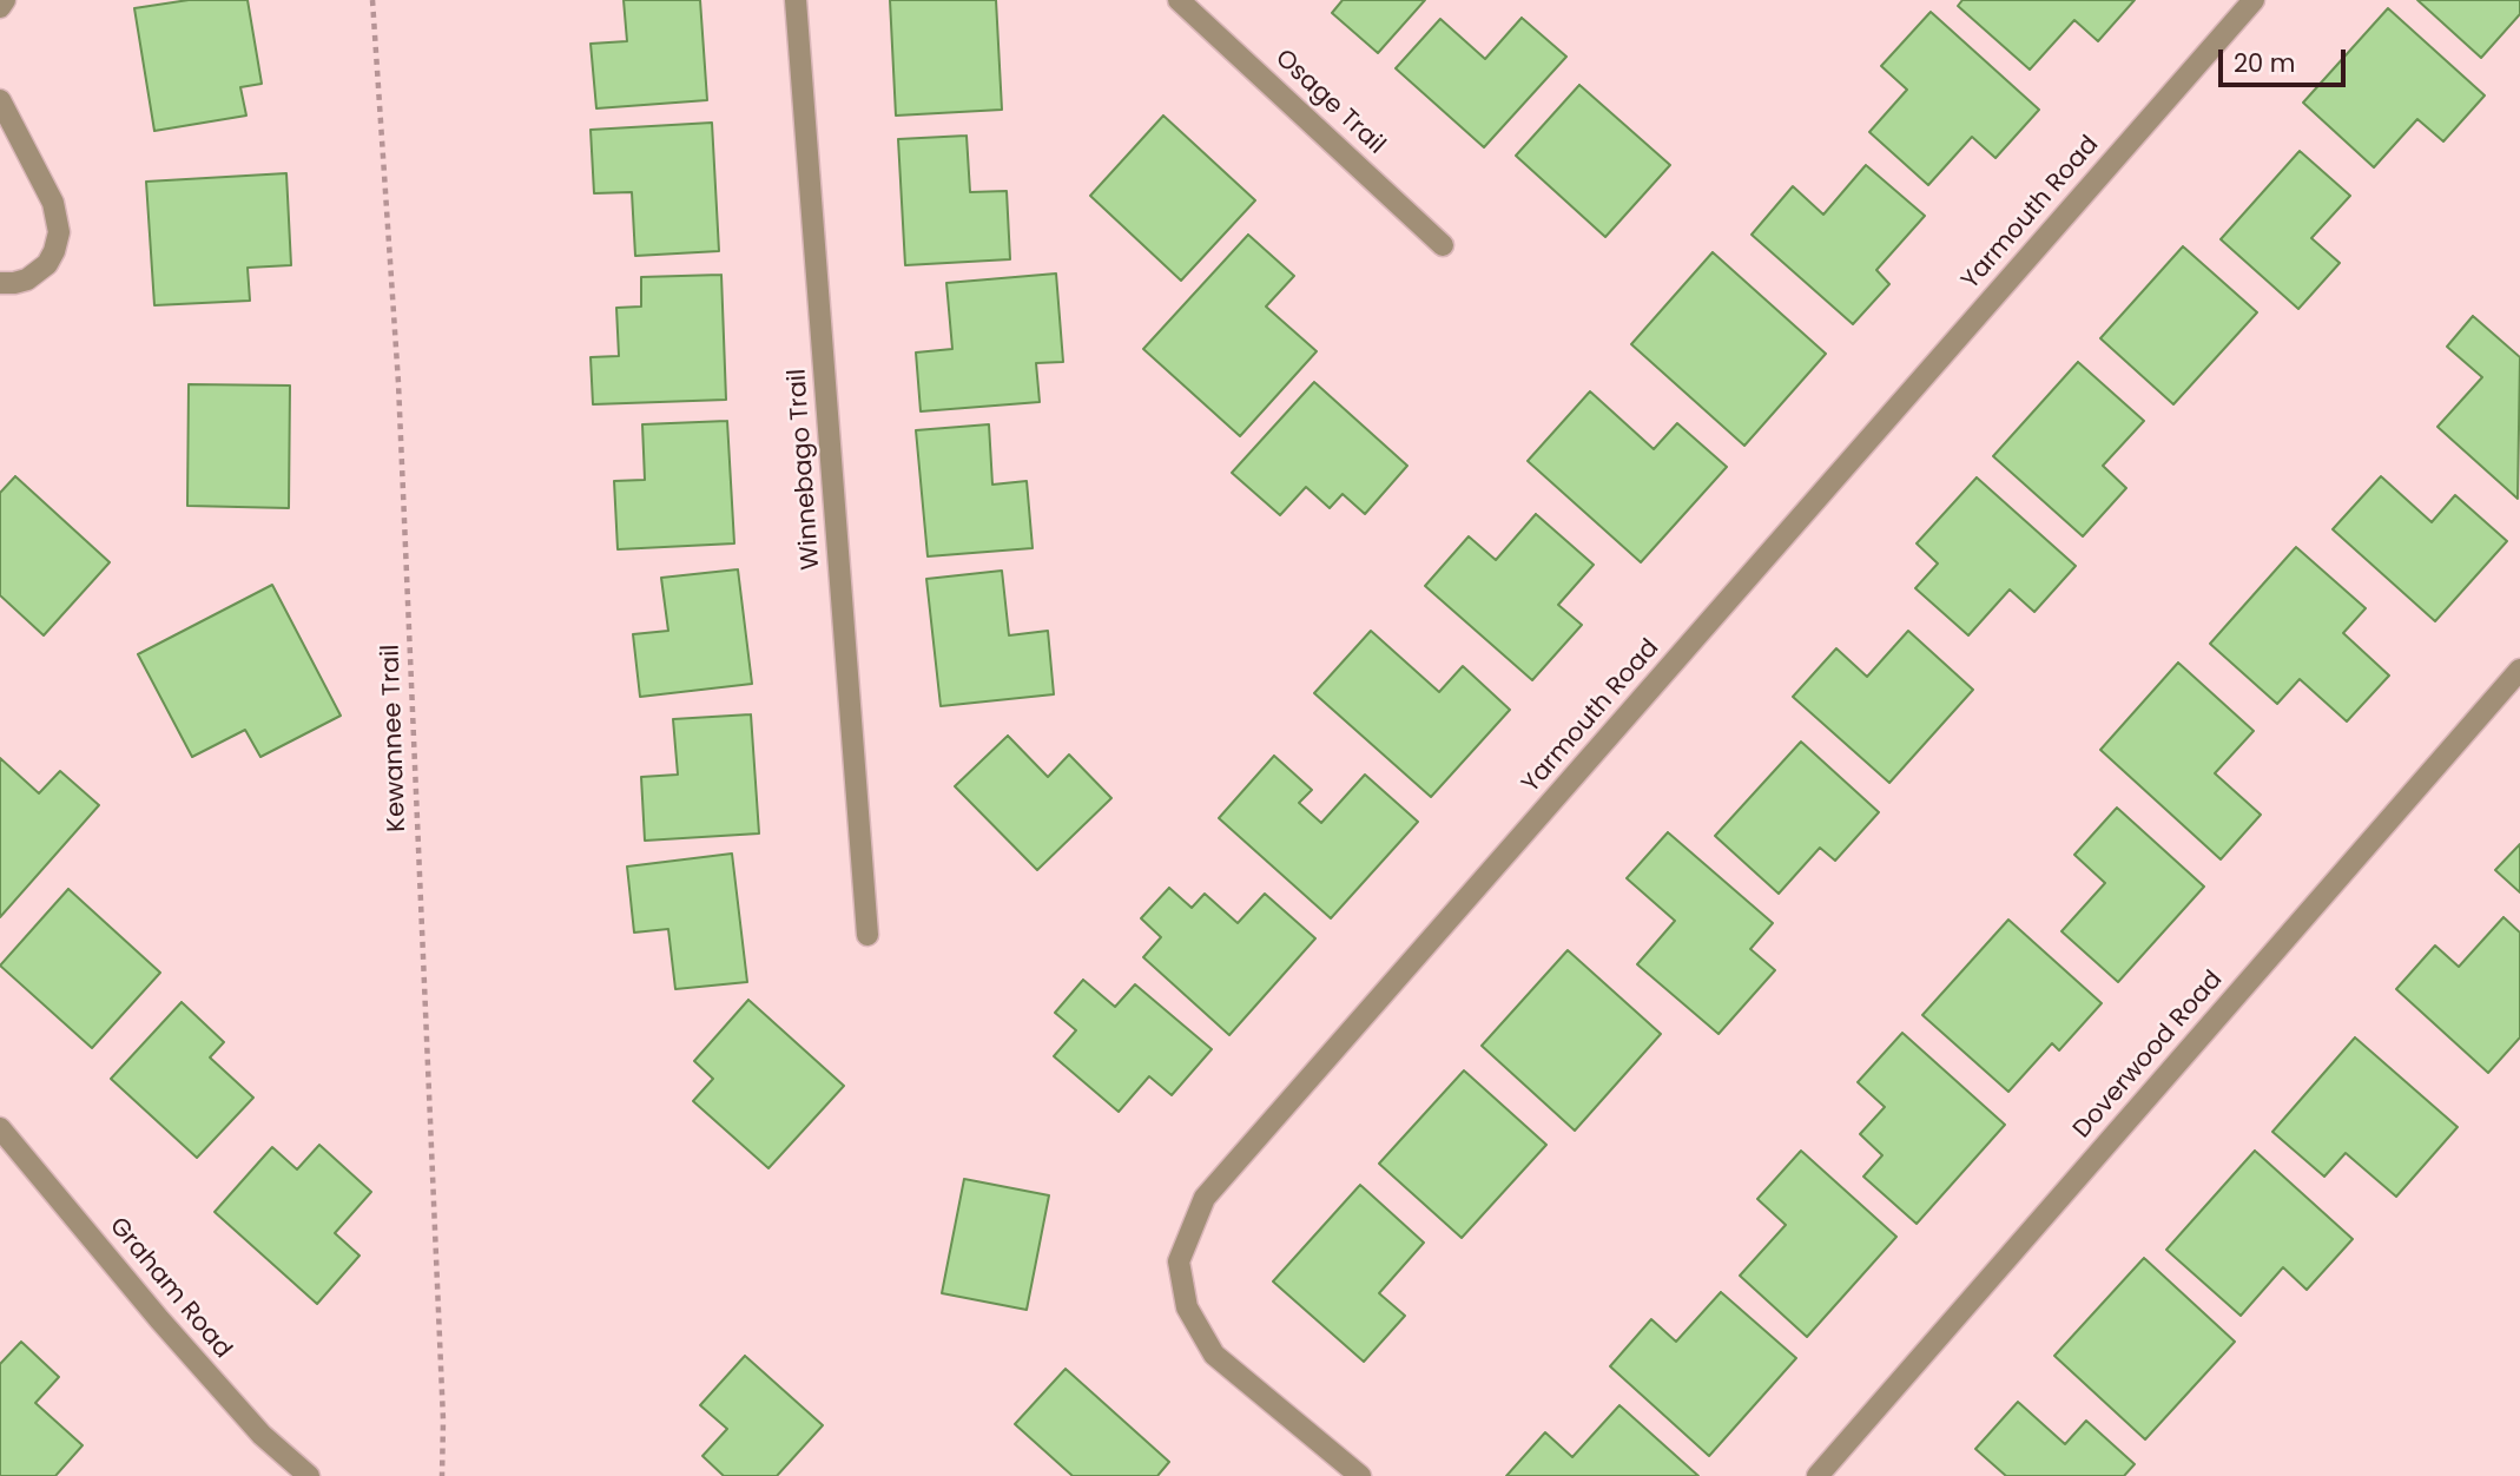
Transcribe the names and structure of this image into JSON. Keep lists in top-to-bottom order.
{
  "streets": {
    "street": [
      "Osage Trail",
      "Yarmouth Road",
      "Winnebago Trail",
      "Doverwood Road",
      "Graham Road"
    ],
    "path": ["Kewannee Trail"]
  },
  "scale_bar": "20 m"
}
